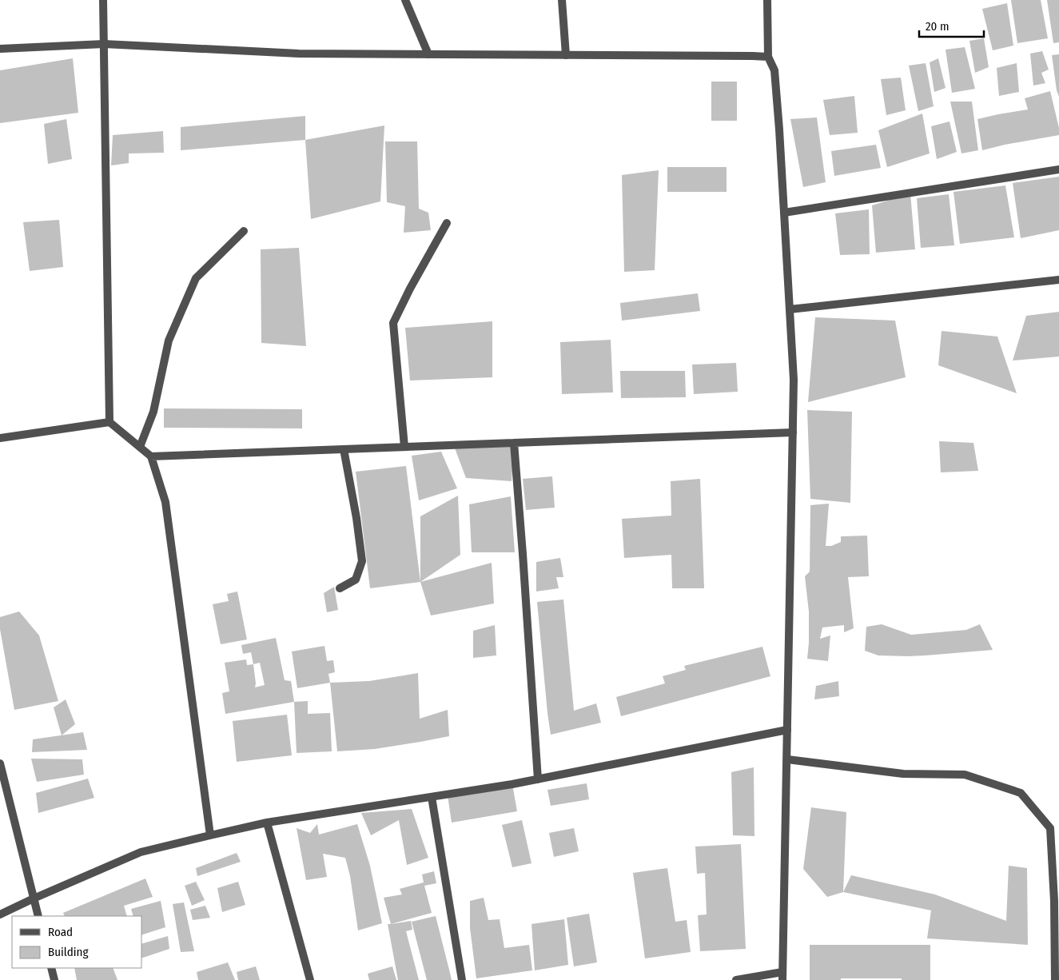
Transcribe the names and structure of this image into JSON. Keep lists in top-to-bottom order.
{
  "legend": ["Road", "Building"],
  "scale_bar": "20 m"
}
